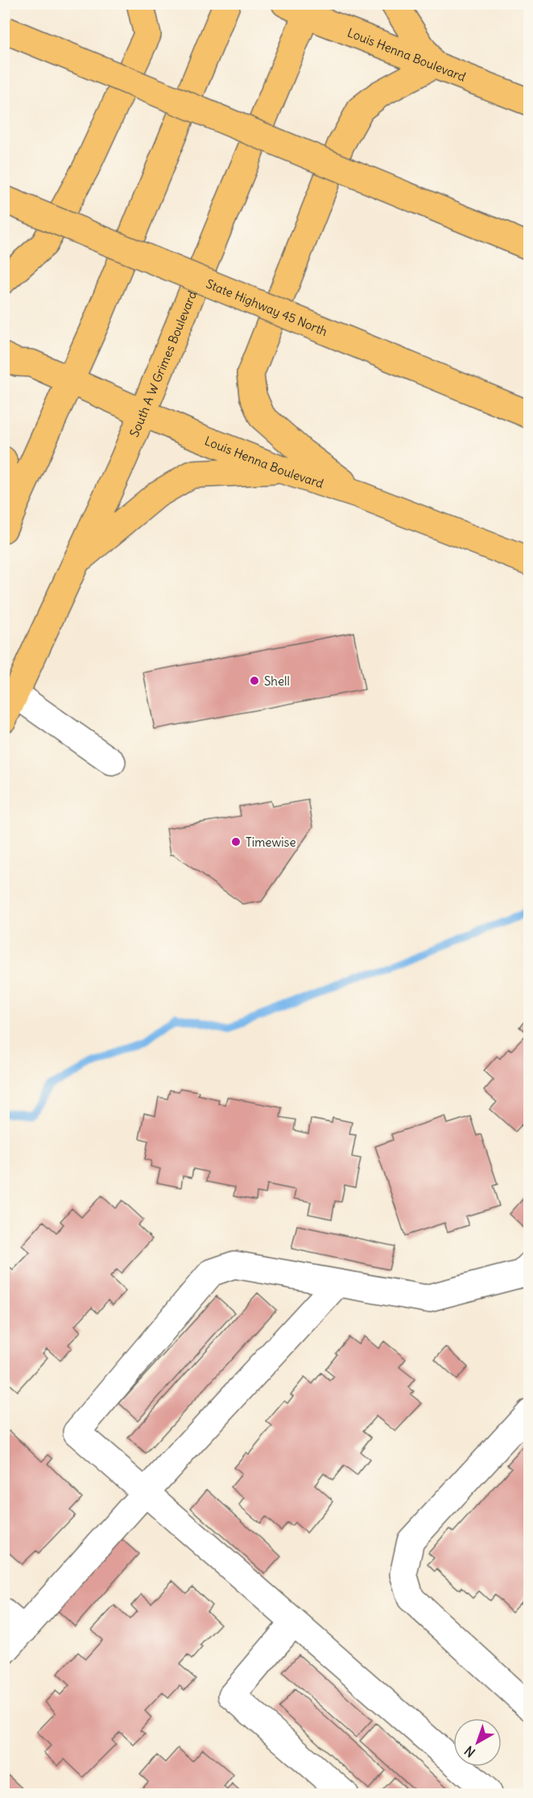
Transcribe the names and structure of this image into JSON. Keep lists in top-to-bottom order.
{
  "streets": {
    "main road": ["Louis Henna Boulevard", "State Highway 45 North", "South A W Grimes Boulevard"]
  },
  "crossings": [
    ["Louis Henna Boulevard", "South A W Grimes Boulevard"]
  ],
  "places": ["Shell", "Timewise"],
  "north": "bottom left"
}
